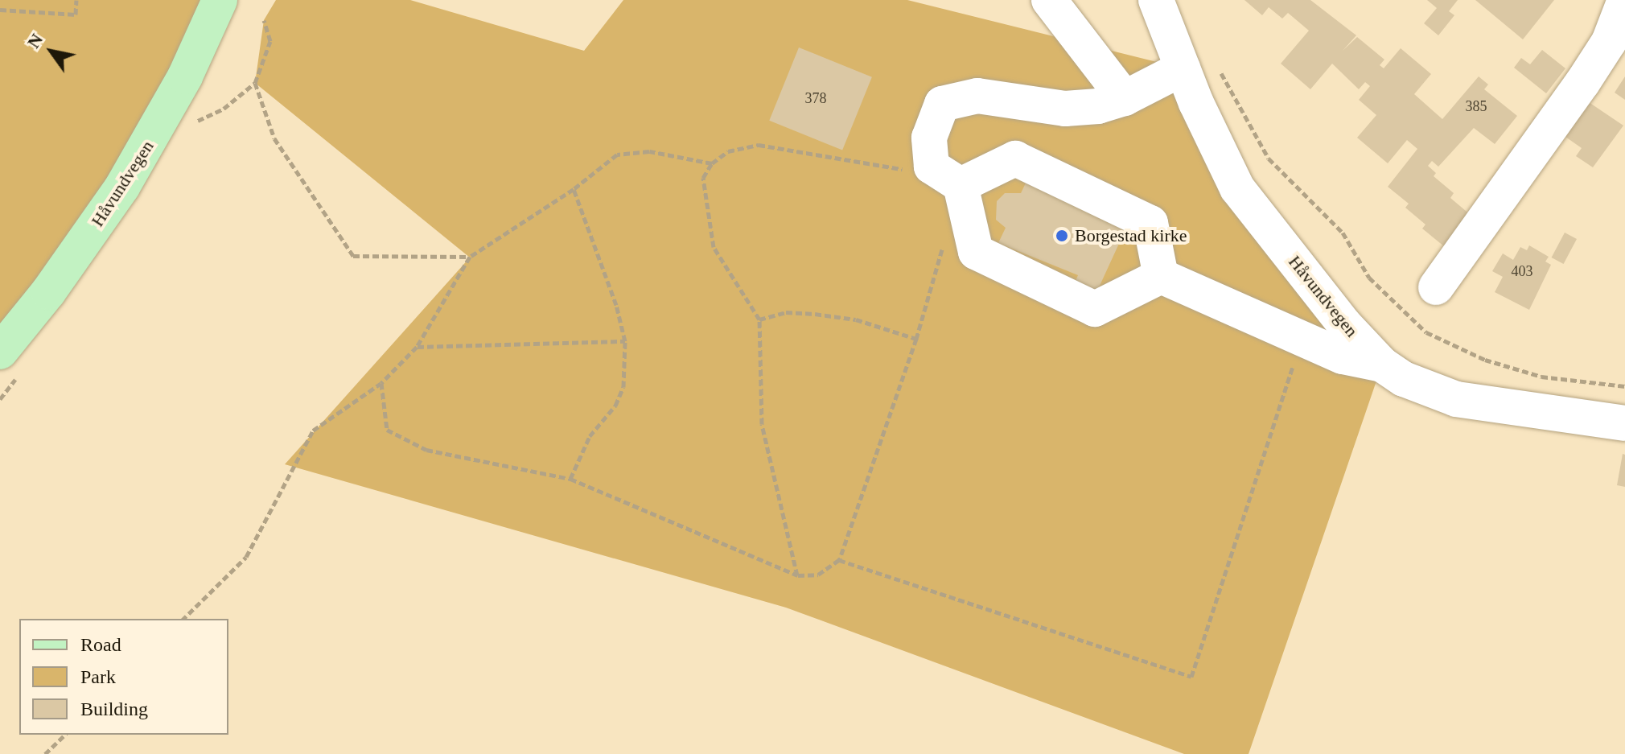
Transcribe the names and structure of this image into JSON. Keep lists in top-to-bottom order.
{
  "streets": {
    "main road": ["Håvundvegen"]
  },
  "places": ["Borgestad kirke"],
  "house_numbers": ["378", "385", "403"],
  "legend": ["Road", "Park", "Building"],
  "north": "top left"
}
